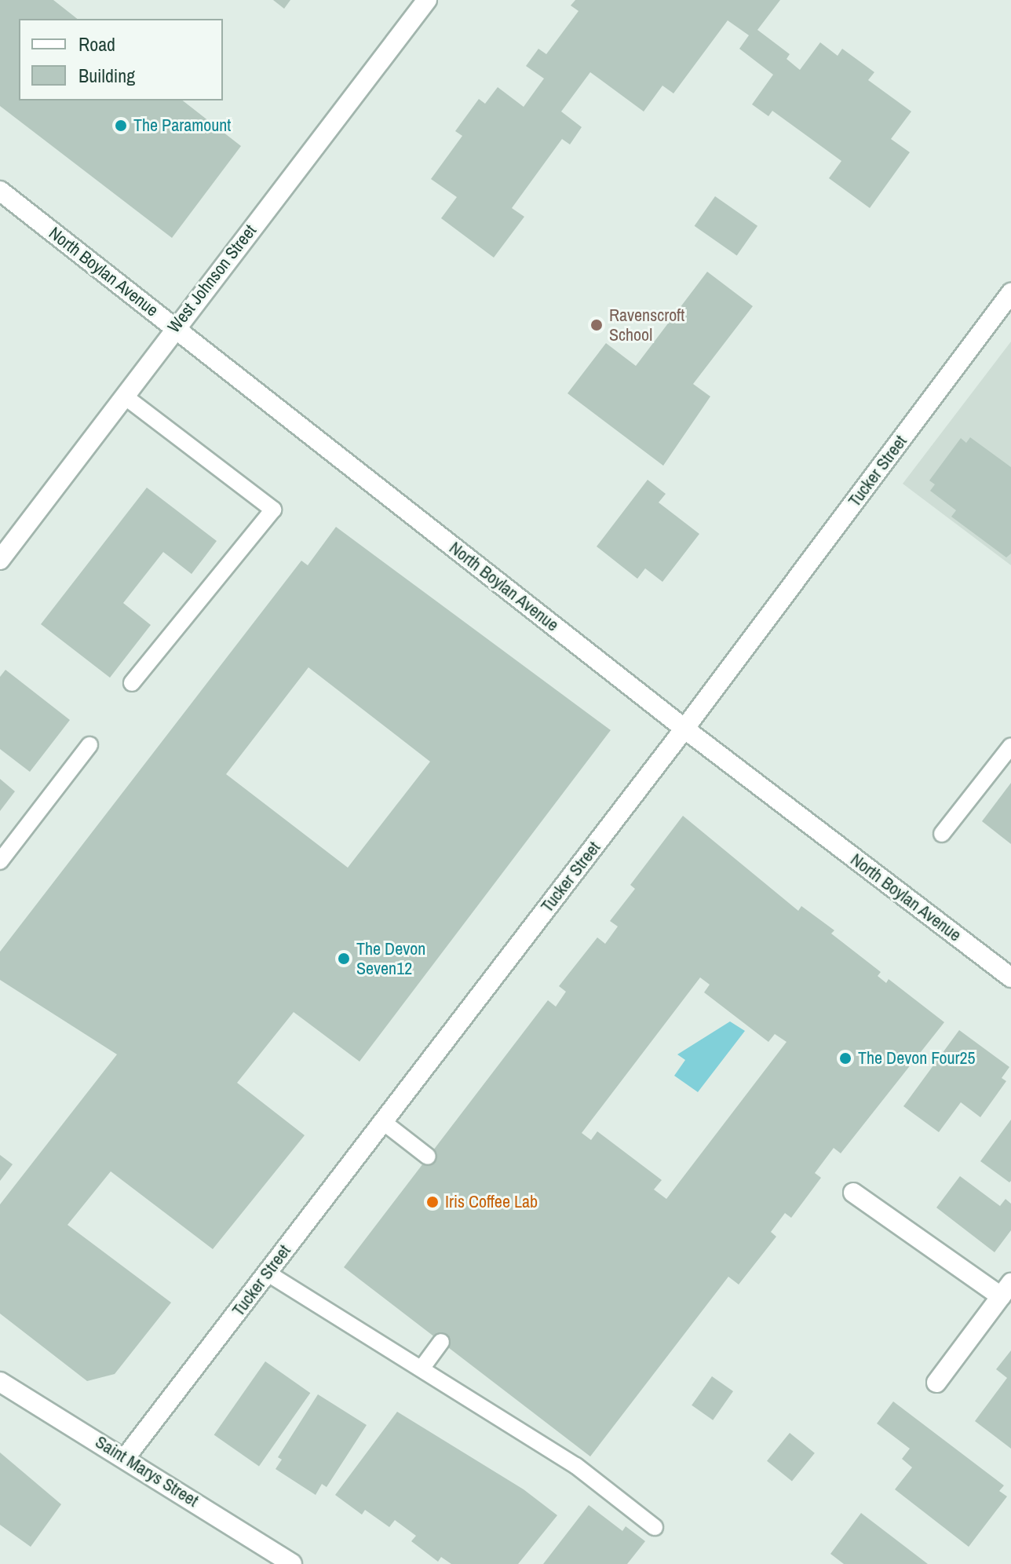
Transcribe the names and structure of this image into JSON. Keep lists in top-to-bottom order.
{
  "streets": {
    "street": [
      "North Boylan Avenue",
      "West Johnson Street",
      "Tucker Street",
      "Saint Marys Street"
    ]
  },
  "crossings": [
    ["North Boylan Avenue", "West Johnson Street"],
    ["North Boylan Avenue", "Tucker Street"],
    ["Tucker Street", "Saint Marys Street"]
  ],
  "places": [
    "The Paramount",
    "Ravenscroft School",
    "The Devon Seven12",
    "The Devon Four25",
    "Iris Coffee Lab"
  ],
  "legend": ["Road", "Building"]
}
